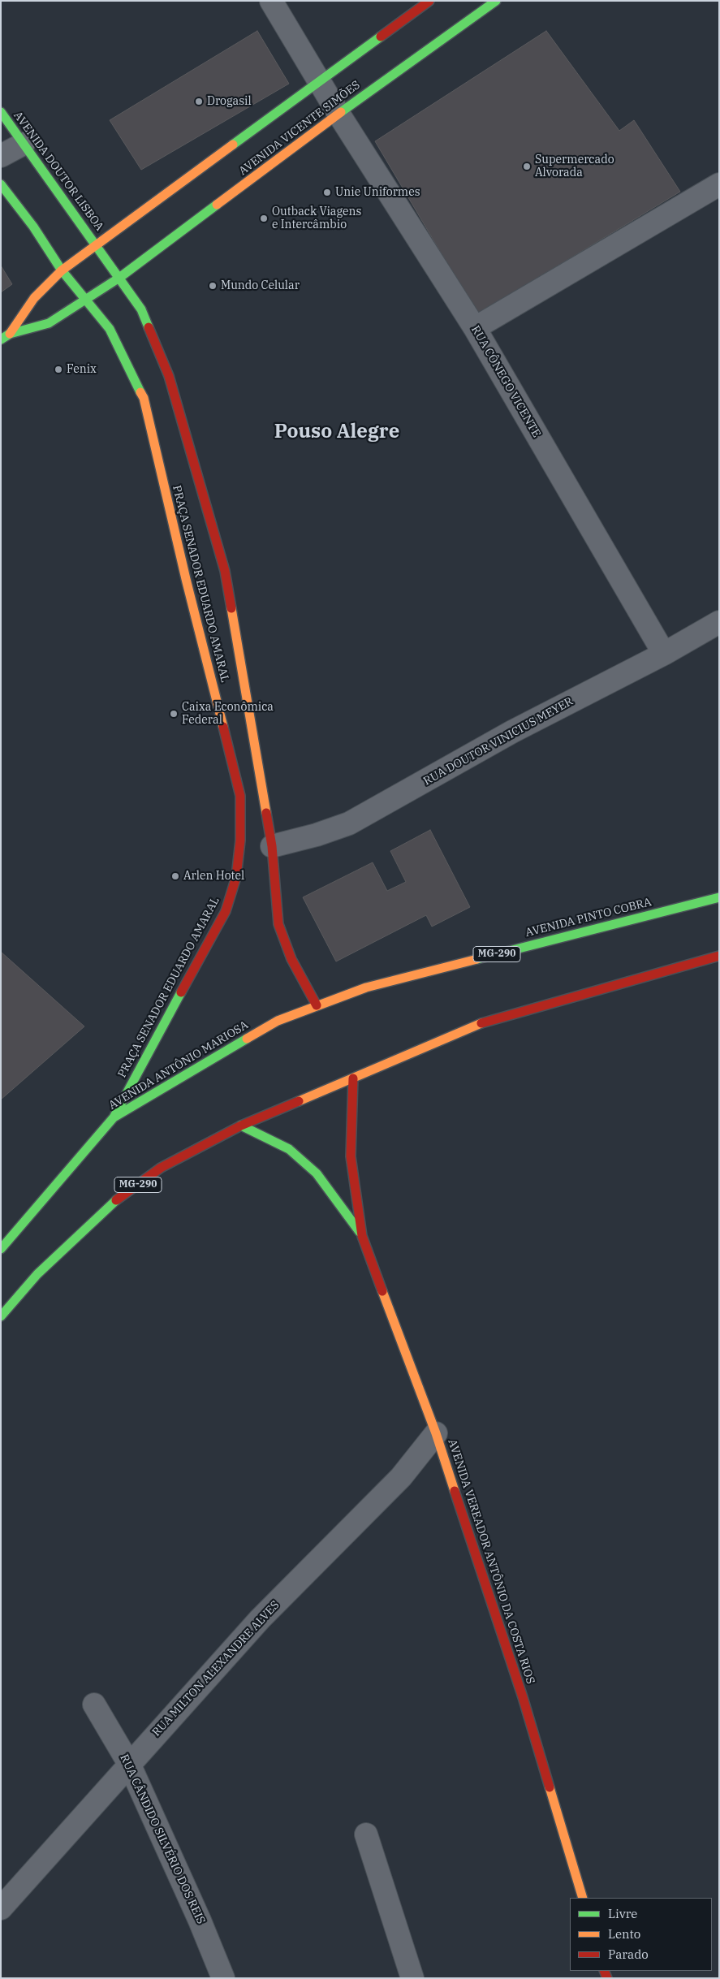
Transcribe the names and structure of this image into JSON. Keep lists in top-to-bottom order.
{
  "streets": {
    "main road": [
      "AVENIDA VICENTE SIMÕES",
      "AVENIDA DOUTOR LISBOA",
      "PRAÇA SENADOR EDUARDO AMARAL",
      "AVENIDA PINTO COBRA",
      "MG-290",
      "AVENIDA ANTÔNIO MARIOSA",
      "AVENIDA VEREADOR ANTÔNIO DA COSTA RIOS"
    ],
    "street": [
      "RUA CÔNEGO VICENTE",
      "RUA DOUTOR VINICIUS MEYER",
      "RUA MILTON ALEXANDRE ALVES",
      "RUA CÂNDIDO SILVÉRIO DOS REIS"
    ]
  },
  "crossings": [
    ["AVENIDA VICENTE SIMÕES", "RUA CÔNEGO VICENTE"],
    ["AVENIDA VICENTE SIMÕES", "PRAÇA SENADOR EDUARDO AMARAL"],
    ["AVENIDA DOUTOR LISBOA", "PRAÇA SENADOR EDUARDO AMARAL"],
    ["RUA CÔNEGO VICENTE", "RUA DOUTOR VINICIUS MEYER"],
    ["PRAÇA SENADOR EDUARDO AMARAL", "RUA DOUTOR VINICIUS MEYER"],
    ["PRAÇA SENADOR EDUARDO AMARAL", "AVENIDA PINTO COBRA"],
    ["PRAÇA SENADOR EDUARDO AMARAL", "AVENIDA ANTÔNIO MARIOSA"],
    ["AVENIDA PINTO COBRA", "AVENIDA ANTÔNIO MARIOSA"],
    ["MG-290", "AVENIDA VEREADOR ANTÔNIO DA COSTA RIOS"],
    ["AVENIDA VEREADOR ANTÔNIO DA COSTA RIOS", "RUA MILTON ALEXANDRE ALVES"],
    ["RUA MILTON ALEXANDRE ALVES", "RUA CÂNDIDO SILVÉRIO DOS REIS"]
  ],
  "districts": ["Pouso Alegre"],
  "places": [
    "Drogasil",
    "Supermercado Alvorada",
    "Unie Uniformes",
    "Outback Viagens e Intercâmbio",
    "Mundo Celular",
    "Fenix",
    "Caixa Econômica Federal",
    "Arlen Hotel"
  ],
  "legend": ["Livre", "Lento", "Parado"]
}
